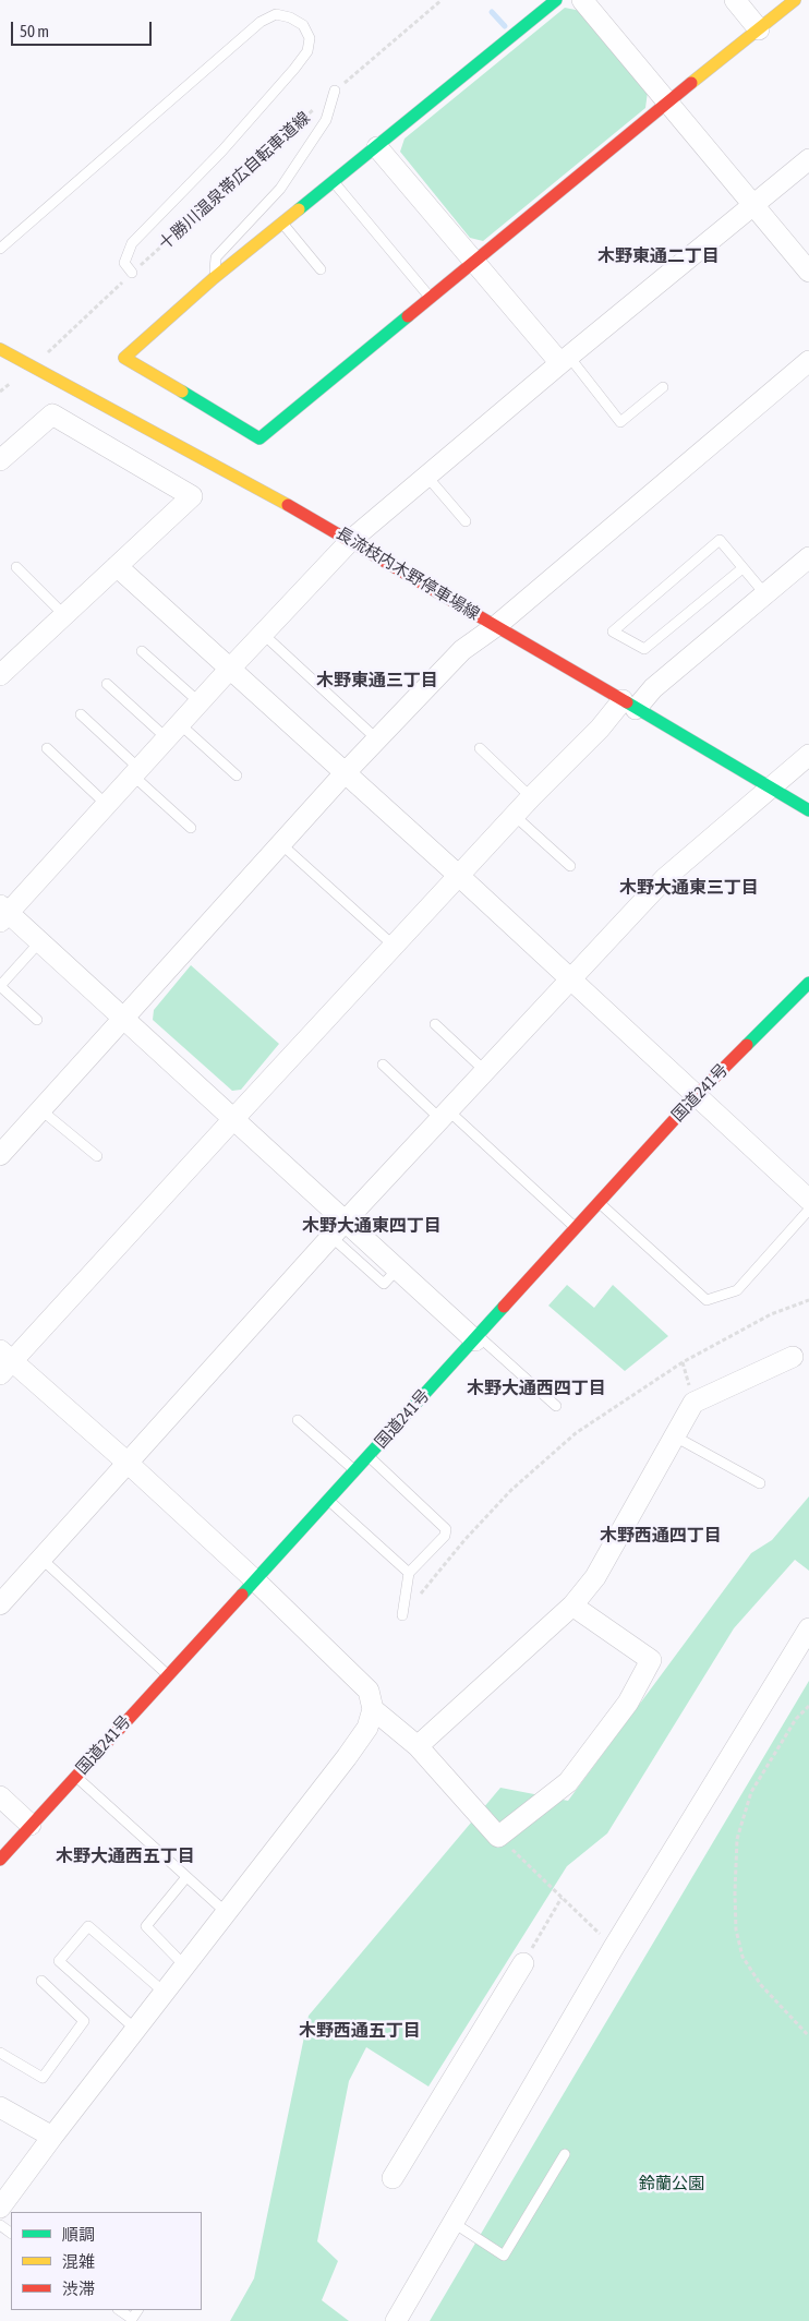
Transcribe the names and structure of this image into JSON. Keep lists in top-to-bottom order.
{
  "streets": {
    "main road": ["長流枝内木野停車場線", "国道241号"],
    "path": ["十勝川温泉帯広自転車道線"]
  },
  "crossings": [
    ["十勝川温泉帯広自転車道線", "長流枝内木野停車場線"]
  ],
  "districts": [
    "木野東通二丁目",
    "木野東通三丁目",
    "木野大通東三丁目",
    "木野大通東四丁目",
    "木野大通西四丁目",
    "木野西通四丁目",
    "木野大通西五丁目",
    "木野西通五丁目"
  ],
  "parks": ["鈴蘭公園"],
  "legend": ["順調", "混雑", "渋滞"],
  "scale_bar": "50 m"
}
